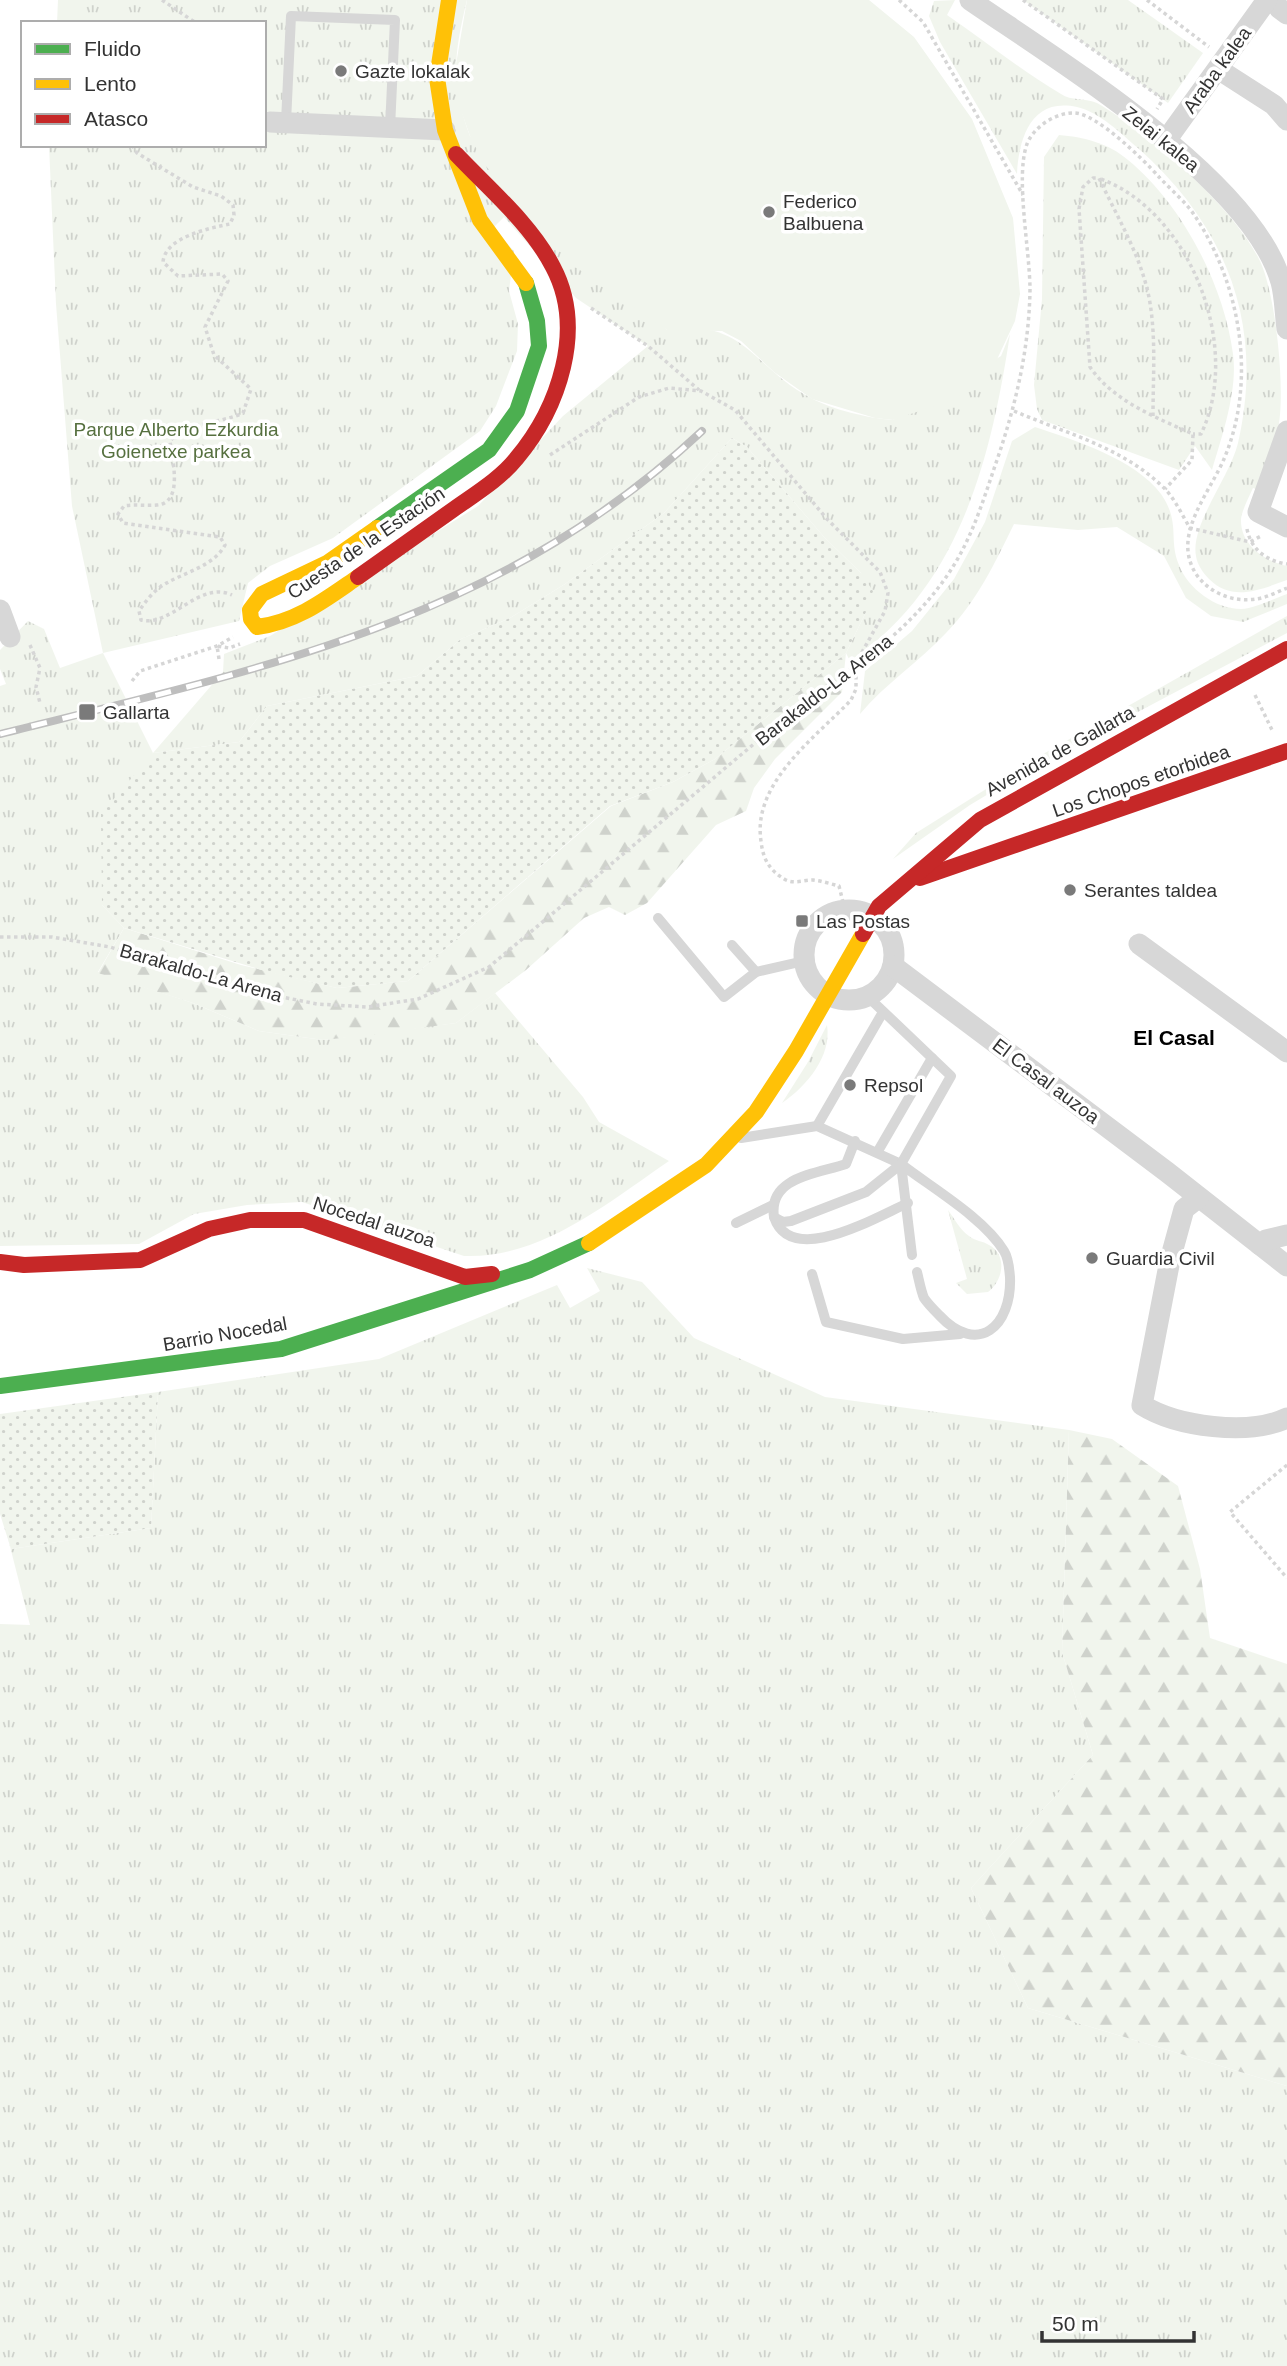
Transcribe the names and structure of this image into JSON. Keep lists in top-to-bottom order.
{
  "streets": {
    "street": [
      "Araba kalea",
      "Zelai kalea",
      "Cuesta de la Estación",
      "Avenida de Gallarta",
      "Los Chopos etorbidea",
      "El Casal auzoa",
      "Nocedal auzoa",
      "Barrio Nocedal"
    ],
    "path": ["Barakaldo-La Arena"]
  },
  "crossings": [
    ["Araba kalea", "Zelai kalea"],
    ["Avenida de Gallarta", "Los Chopos etorbidea"],
    ["Avenida de Gallarta", "Nocedal auzoa"],
    ["Avenida de Gallarta", "Barrio Nocedal"],
    ["Nocedal auzoa", "Barrio Nocedal"]
  ],
  "districts": ["El Casal"],
  "parks": ["Parque Alberto Ezkurdia Goienetxe parkea"],
  "places": {
    "other": [
      "Gazte lokalak",
      "Federico Balbuena",
      "Serantes taldea",
      "Repsol",
      "Guardia Civil"
    ],
    "transit": ["Gallarta", "Las Postas"]
  },
  "legend": ["Fluido", "Lento", "Atasco"],
  "scale_bar": "50 m"
}
